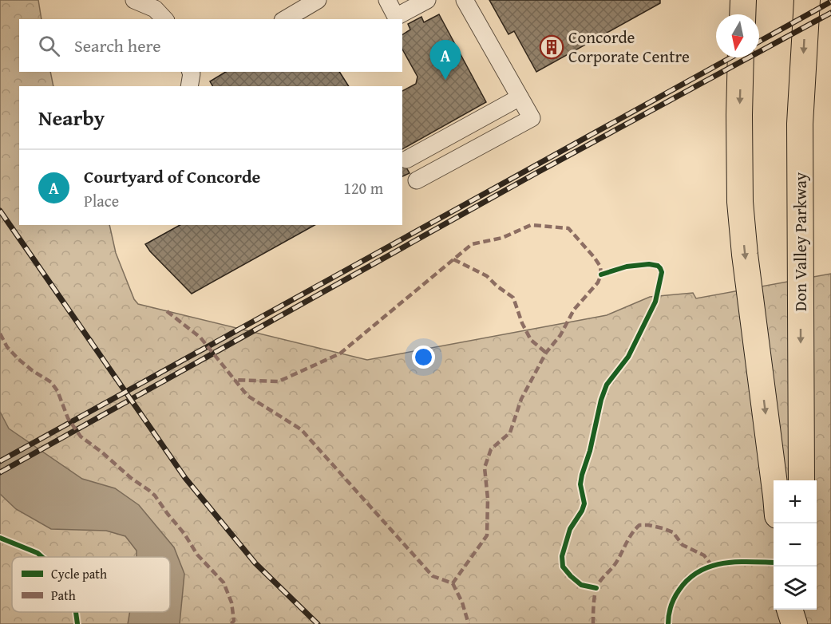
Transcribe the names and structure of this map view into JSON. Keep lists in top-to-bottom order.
{
  "streets": {
    "highway": ["Don Valley Parkway"]
  },
  "places": {
    "building": ["Concorde Corporate Centre"]
  },
  "legend": ["Cycle path", "Path"],
  "north": "bottom",
  "page": {
    "search": "Search here",
    "pins": "A",
    "heading": "Nearby",
    "list": [
      {
        "mark": "A",
        "name": "Courtyard of Concorde",
        "note": "Place",
        "value": "120 m"
      }
    ],
    "map_buttons": ["+", "−"]
  }
}
